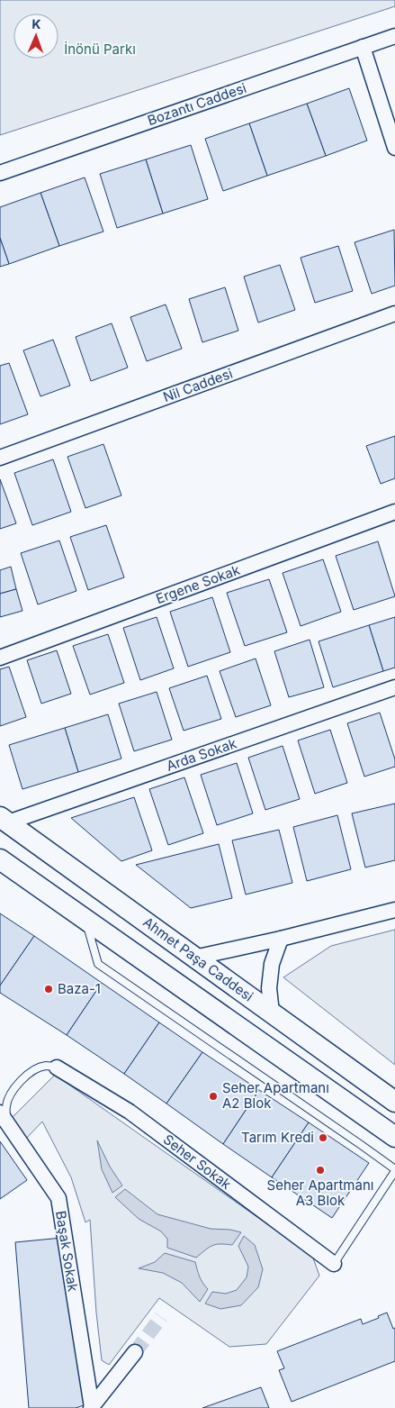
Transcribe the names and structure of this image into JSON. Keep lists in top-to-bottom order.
{
  "streets": {
    "street": [
      "Bozantı Caddesi",
      "Nil Caddesi",
      "Ergene Sokak",
      "Arda Sokak",
      "Ahmet Paşa Caddesi",
      "Seher Sokak",
      "Başak Sokak"
    ]
  },
  "crossings": [
    ["Arda Sokak", "Ahmet Paşa Caddesi"]
  ],
  "parks": ["İnönü Parkı"],
  "places": [
    "Baza-1",
    "Seher Apartmanı A2 Blok",
    "Tarım Kredi",
    "Seher Apartmanı A3 Blok"
  ],
  "north": "top"
}
